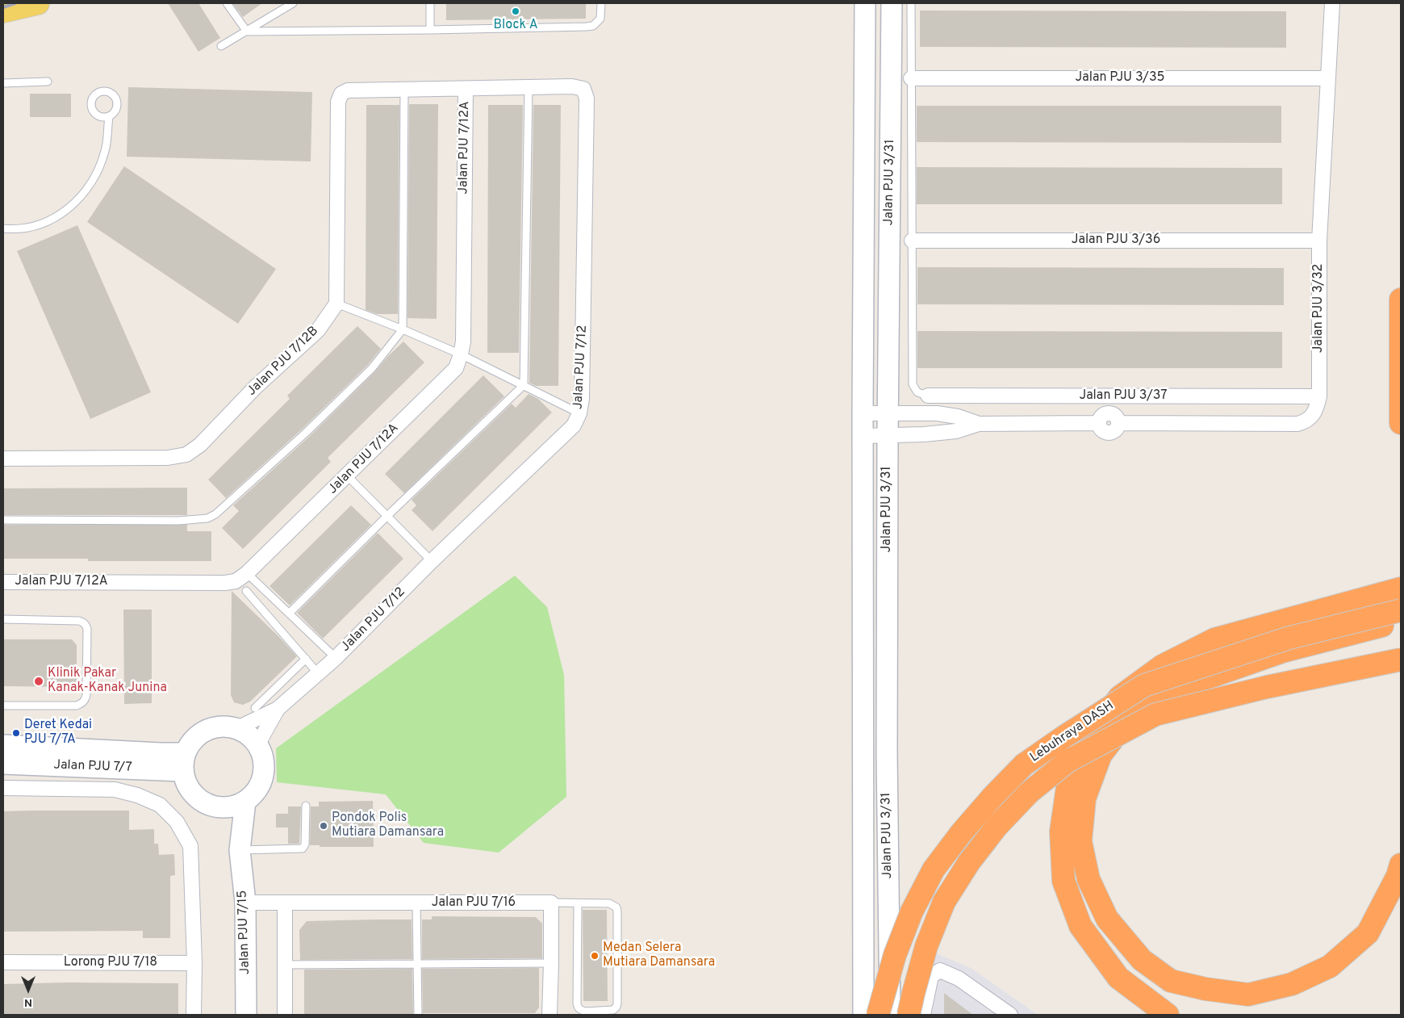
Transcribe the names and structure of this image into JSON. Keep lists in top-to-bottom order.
{
  "streets": {
    "highway": ["Lebuhraya DASH"],
    "street": [
      "Jalan PJU 3/35",
      "Jalan PJU 7/12A",
      "Jalan PJU 3/31",
      "Jalan PJU 3/36",
      "Jalan PJU 3/32",
      "Jalan PJU 7/12B",
      "Jalan PJU 7/12",
      "Jalan PJU 3/37",
      "Jalan PJU 7/7",
      "Jalan PJU 7/16",
      "Jalan PJU 7/15",
      "Lorong PJU 7/18"
    ]
  },
  "crossings": [
    ["Jalan PJU 3/35", "Jalan PJU 3/32"],
    ["Jalan PJU 7/12A", "Jalan PJU 7/12"],
    ["Jalan PJU 3/36", "Jalan PJU 3/32"],
    ["Jalan PJU 3/32", "Jalan PJU 3/37"],
    ["Jalan PJU 7/12", "Jalan PJU 7/7"],
    ["Jalan PJU 7/12", "Jalan PJU 7/15"],
    ["Jalan PJU 7/7", "Jalan PJU 7/15"],
    ["Jalan PJU 7/16", "Jalan PJU 7/15"]
  ],
  "places": [
    "Block A",
    "Klinik Pakar Kanak-Kanak Junina",
    "Deret Kedai PJU 7/7A",
    "Pondok Polis Mutiara Damansara",
    "Medan Selera Mutiara Damansara"
  ],
  "north": "bottom"
}
